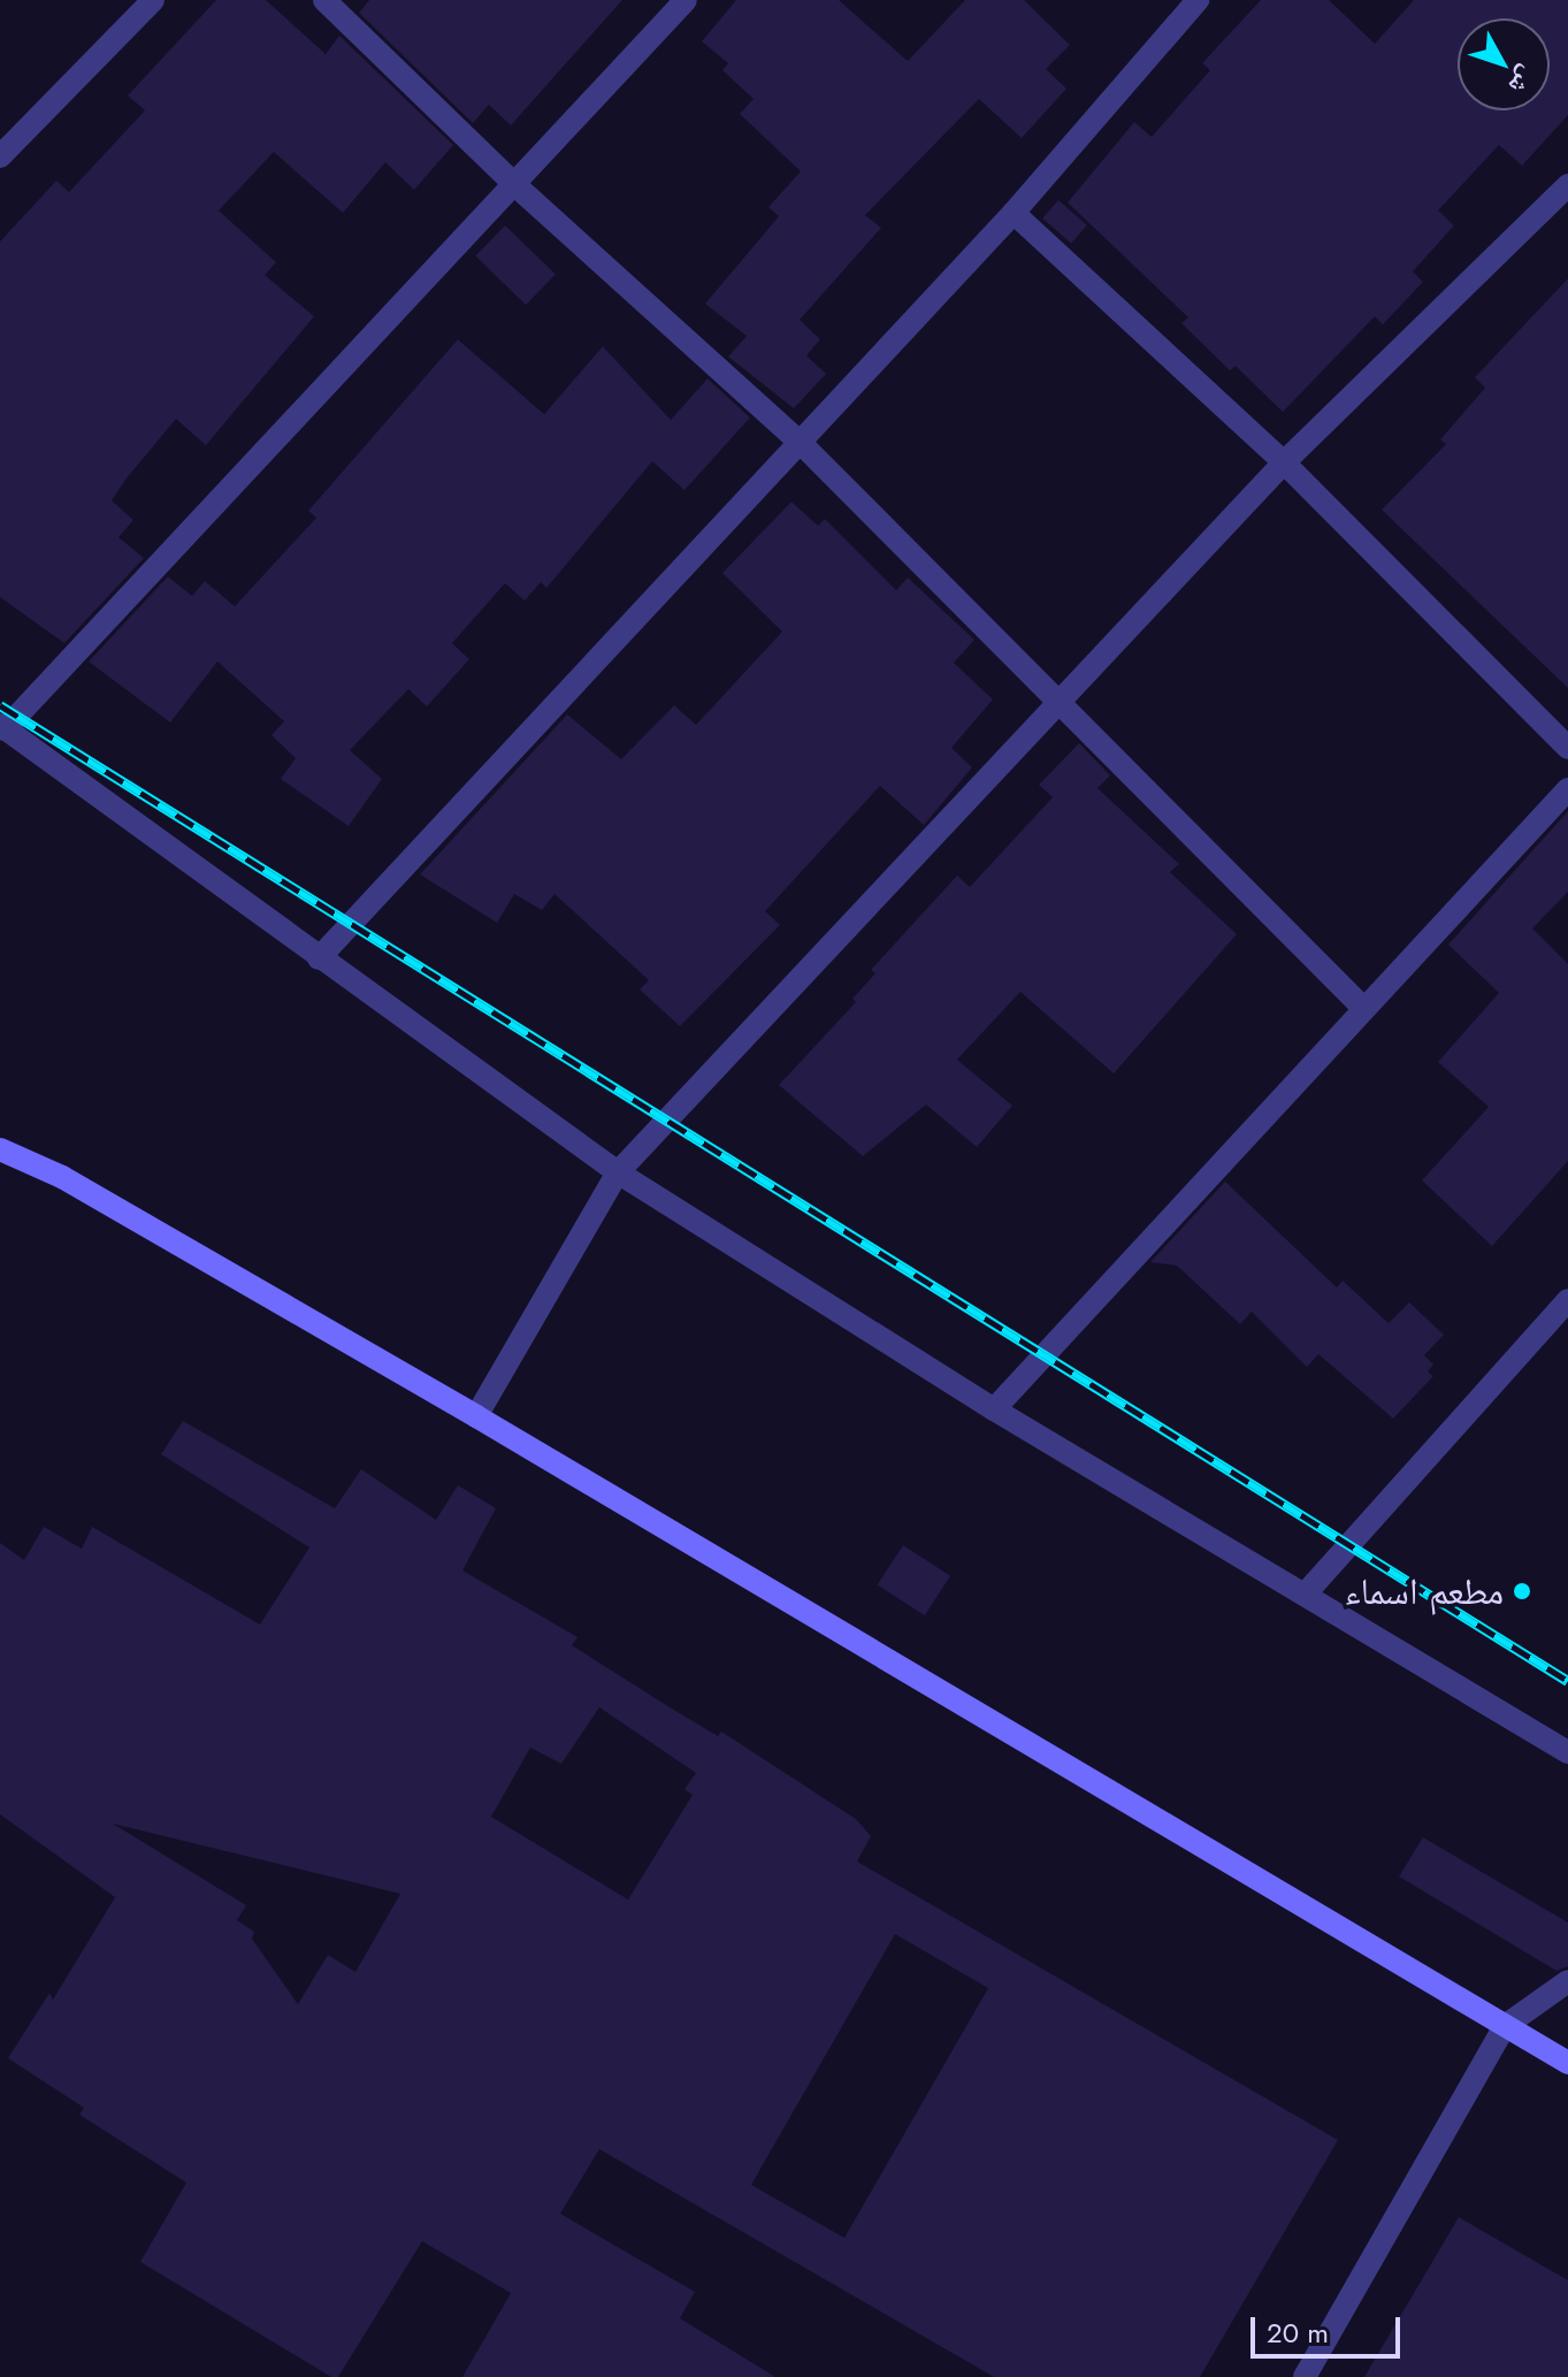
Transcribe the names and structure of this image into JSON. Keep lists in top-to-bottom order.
{
  "places": ["مطعم اسماء"],
  "scale_bar": "20 m",
  "north": "bottom right"
}
